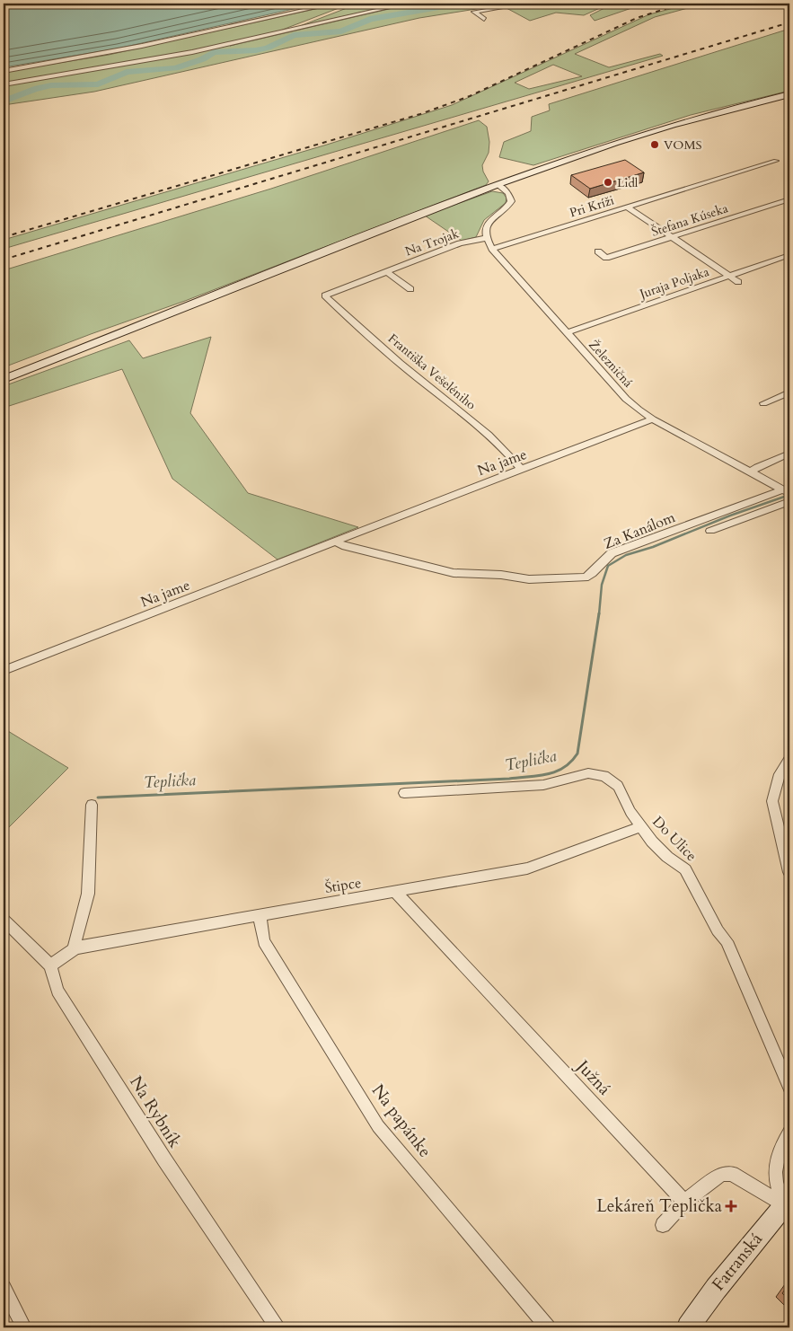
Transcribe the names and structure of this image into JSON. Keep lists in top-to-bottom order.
{
  "streets": {
    "main road": ["Fatranská"],
    "street": [
      "Pri Kríži",
      "Štefana Kúseka",
      "Na Trojak",
      "Juraja Poljaka",
      "Železničná",
      "Františka Vešeléniho",
      "Na jame",
      "Za Kanálom",
      "Do Ulice",
      "Štipce",
      "Južná",
      "Na Rybník",
      "Na papánke"
    ]
  },
  "crossings": [
    ["Pri Kríži", "Železničná"],
    ["Na Trojak", "Železničná"],
    ["Na Trojak", "Františka Vešeléniho"],
    ["Juraja Poljaka", "Železničná"],
    ["Železničná", "Na jame"],
    ["Železničná", "Za Kanálom"],
    ["Františka Vešeléniho", "Na jame"],
    ["Na jame", "Za Kanálom"],
    ["Do Ulice", "Štipce"],
    ["Štipce", "Južná"],
    ["Štipce", "Na Rybník"],
    ["Štipce", "Na papánke"]
  ],
  "water": ["Teplička"],
  "places": {
    "other": ["VOMS", "Lidl"],
    "health": ["Lekáreň Teplička"]
  }
}
